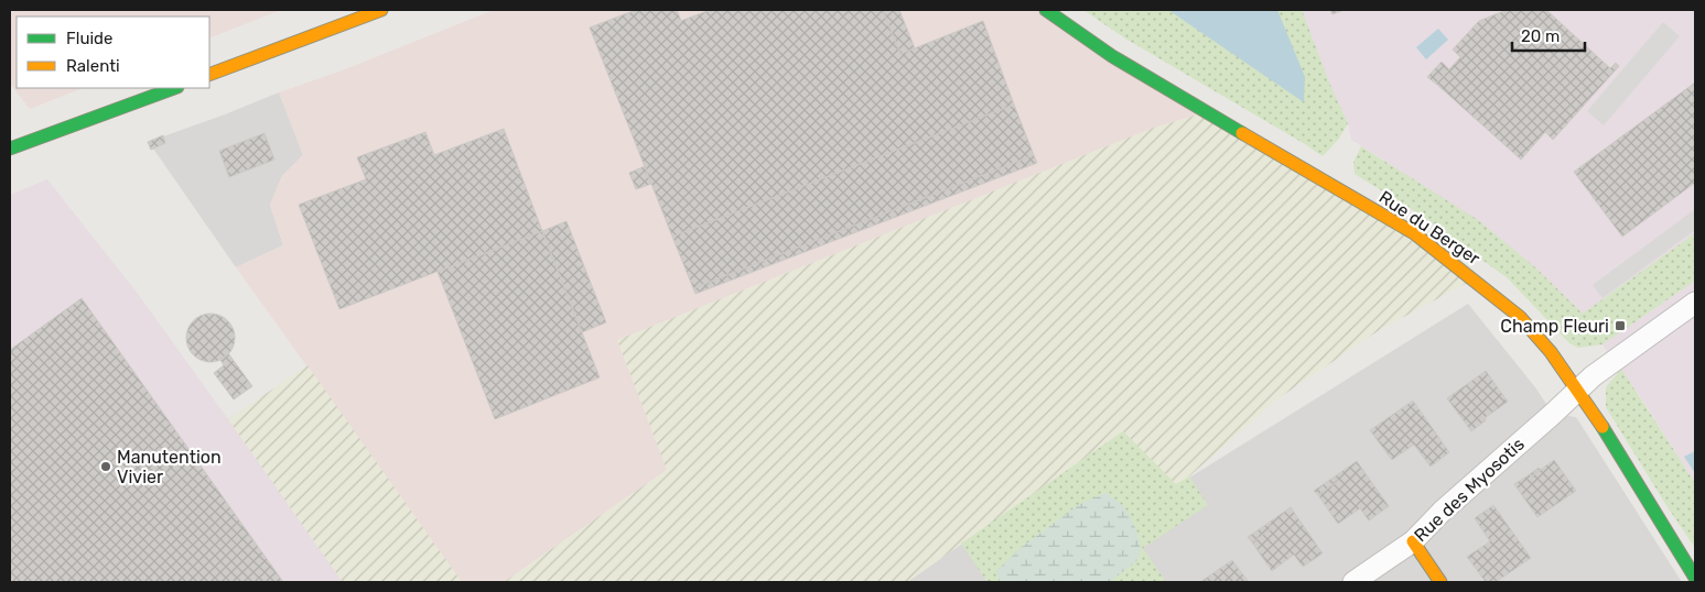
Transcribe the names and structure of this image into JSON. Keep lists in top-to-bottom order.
{
  "streets": {
    "street": ["Rue du Berger", "Rue des Myosotis"]
  },
  "crossings": [
    ["Rue du Berger", "Rue des Myosotis"]
  ],
  "places": {
    "transit": ["Champ Fleuri"],
    "other": ["Manutention Vivier"]
  },
  "legend": ["Fluide", "Ralenti"],
  "scale_bar": "20 m"
}
